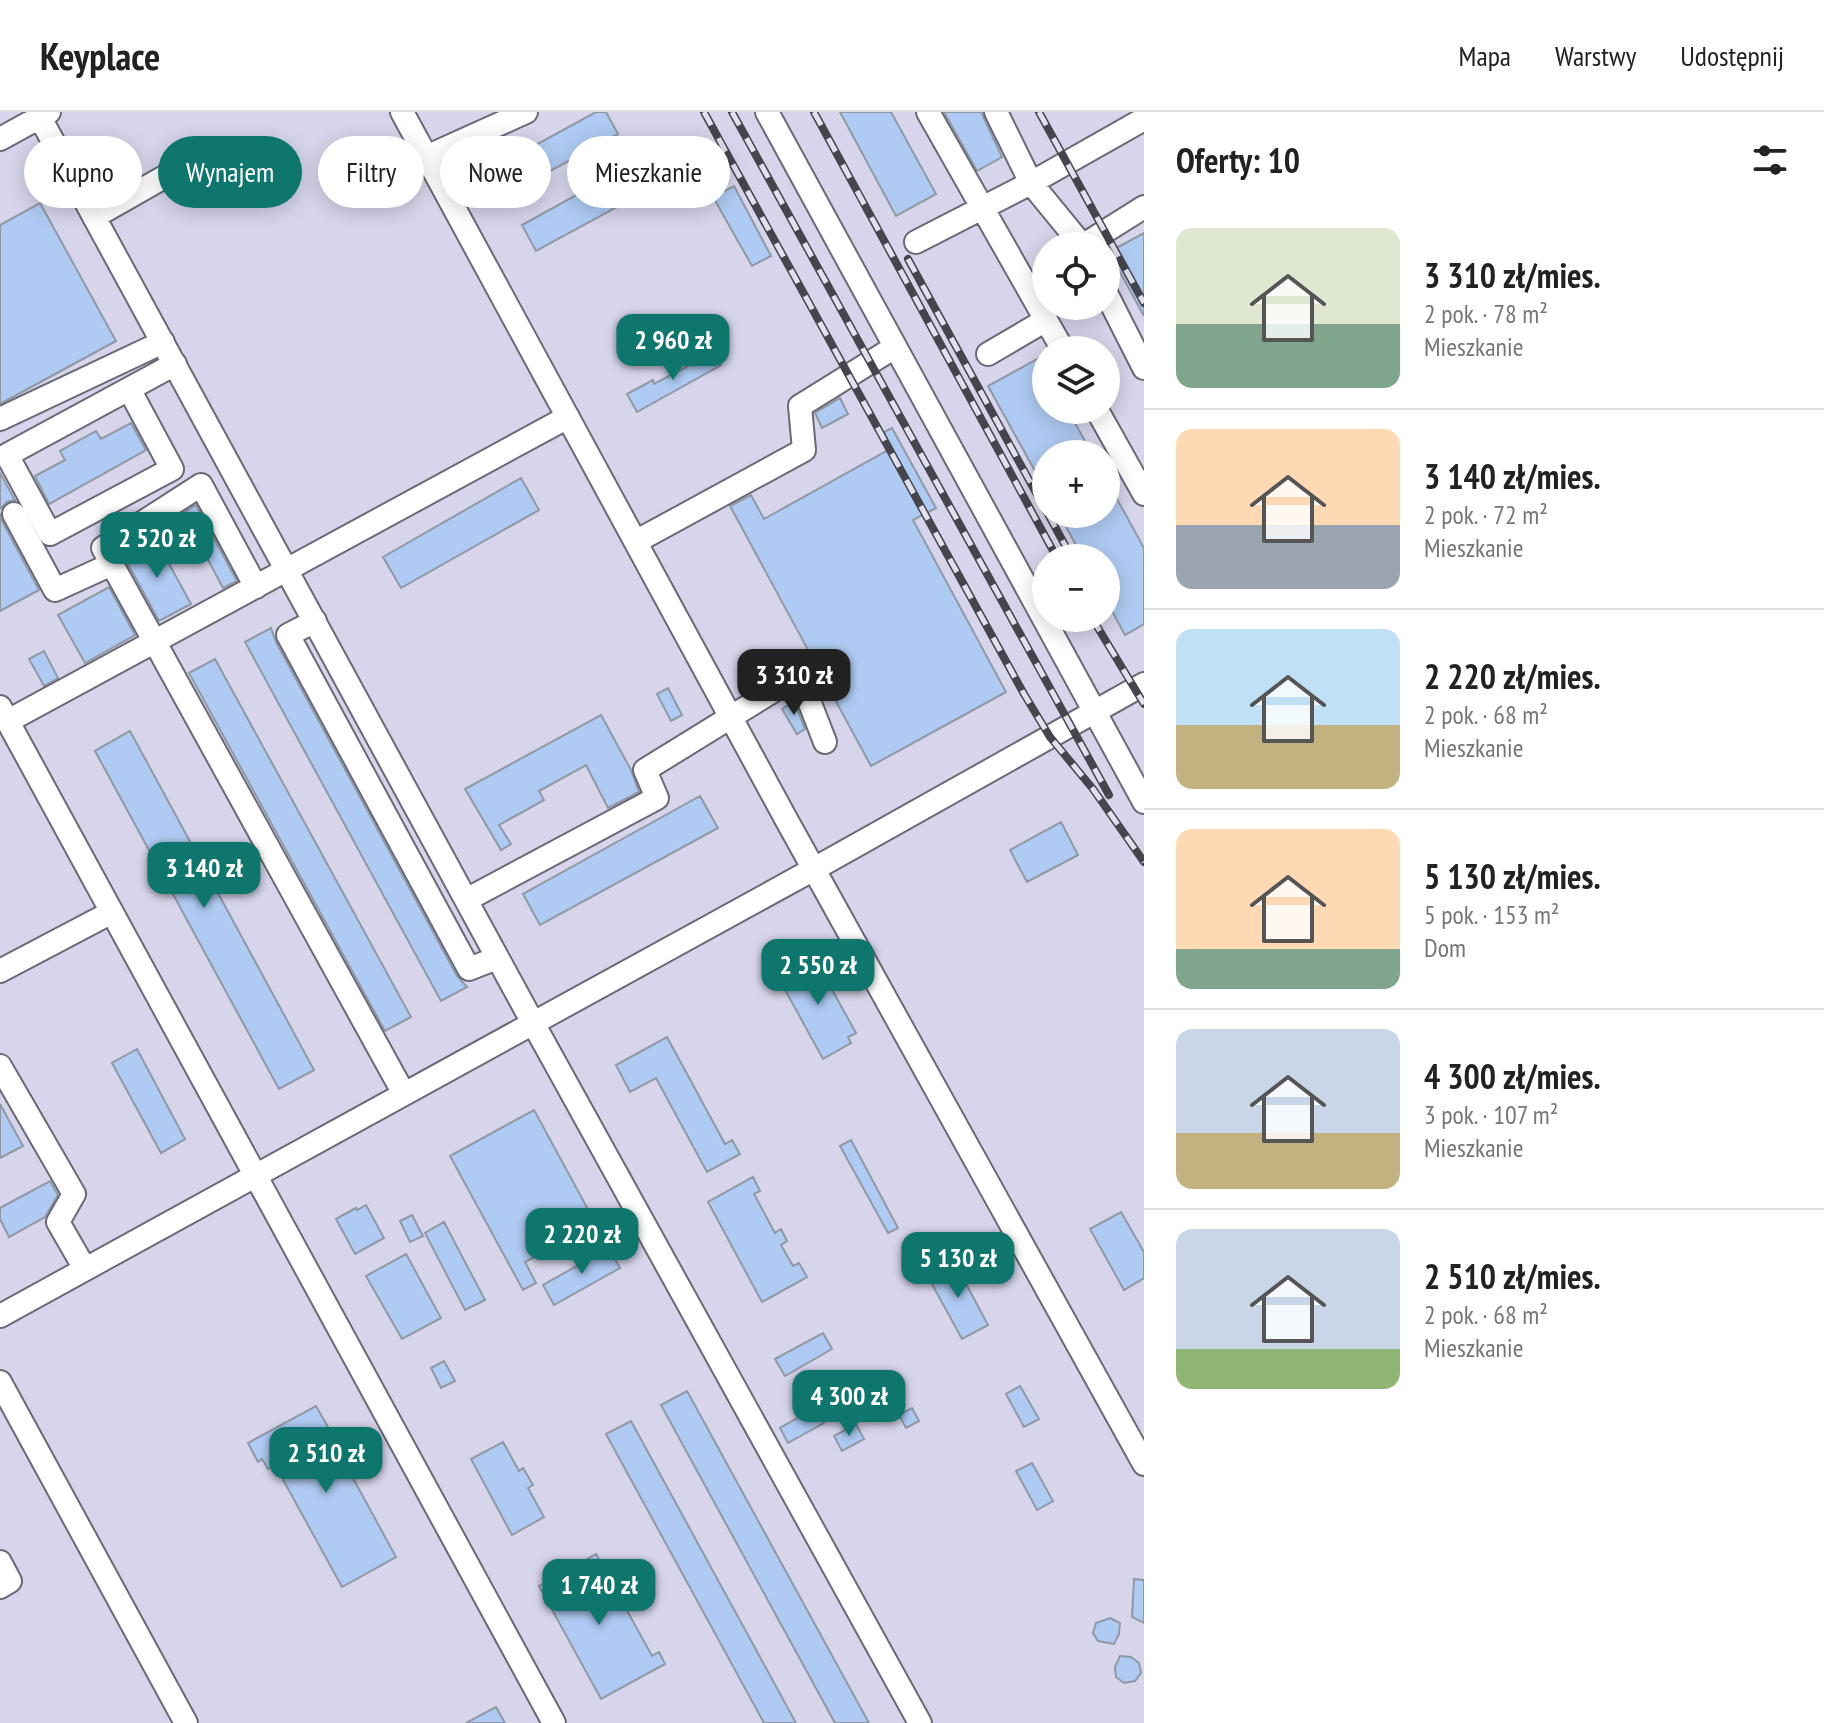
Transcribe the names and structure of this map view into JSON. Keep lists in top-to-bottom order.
{
  "page": {
    "header": "Keyplace",
    "nav": ["Mapa", "Warstwy", "Udostępnij"],
    "heading": "Oferty: 10",
    "chip": [
      "Kupno",
      "Wynajem",
      "Filtry",
      "Nowe",
      "Mieszkanie"
    ],
    "list": [
      {
        "name": "3 310 zł/mies.",
        "note": "2 pok. · 78 m² · Mieszkanie"
      },
      {
        "name": "3 140 zł/mies.",
        "note": "2 pok. · 72 m² · Mieszkanie"
      },
      {
        "name": "2 220 zł/mies.",
        "note": "2 pok. · 68 m² · Mieszkanie"
      },
      {
        "name": "5 130 zł/mies.",
        "note": "5 pok. · 153 m² · Dom"
      },
      {
        "name": "4 300 zł/mies.",
        "note": "3 pok. · 107 m² · Mieszkanie"
      },
      {
        "name": "2 510 zł/mies.",
        "note": "2 pok. · 68 m² · Mieszkanie"
      }
    ],
    "map_buttons": ["+", "−"],
    "price": [
      "2 960 zł",
      "2 520 zł",
      "3 310 zł",
      "3 140 zł",
      "2 550 zł",
      "2 220 zł",
      "5 130 zł",
      "4 300 zł",
      "2 510 zł",
      "1 740 zł"
    ]
  }
}
